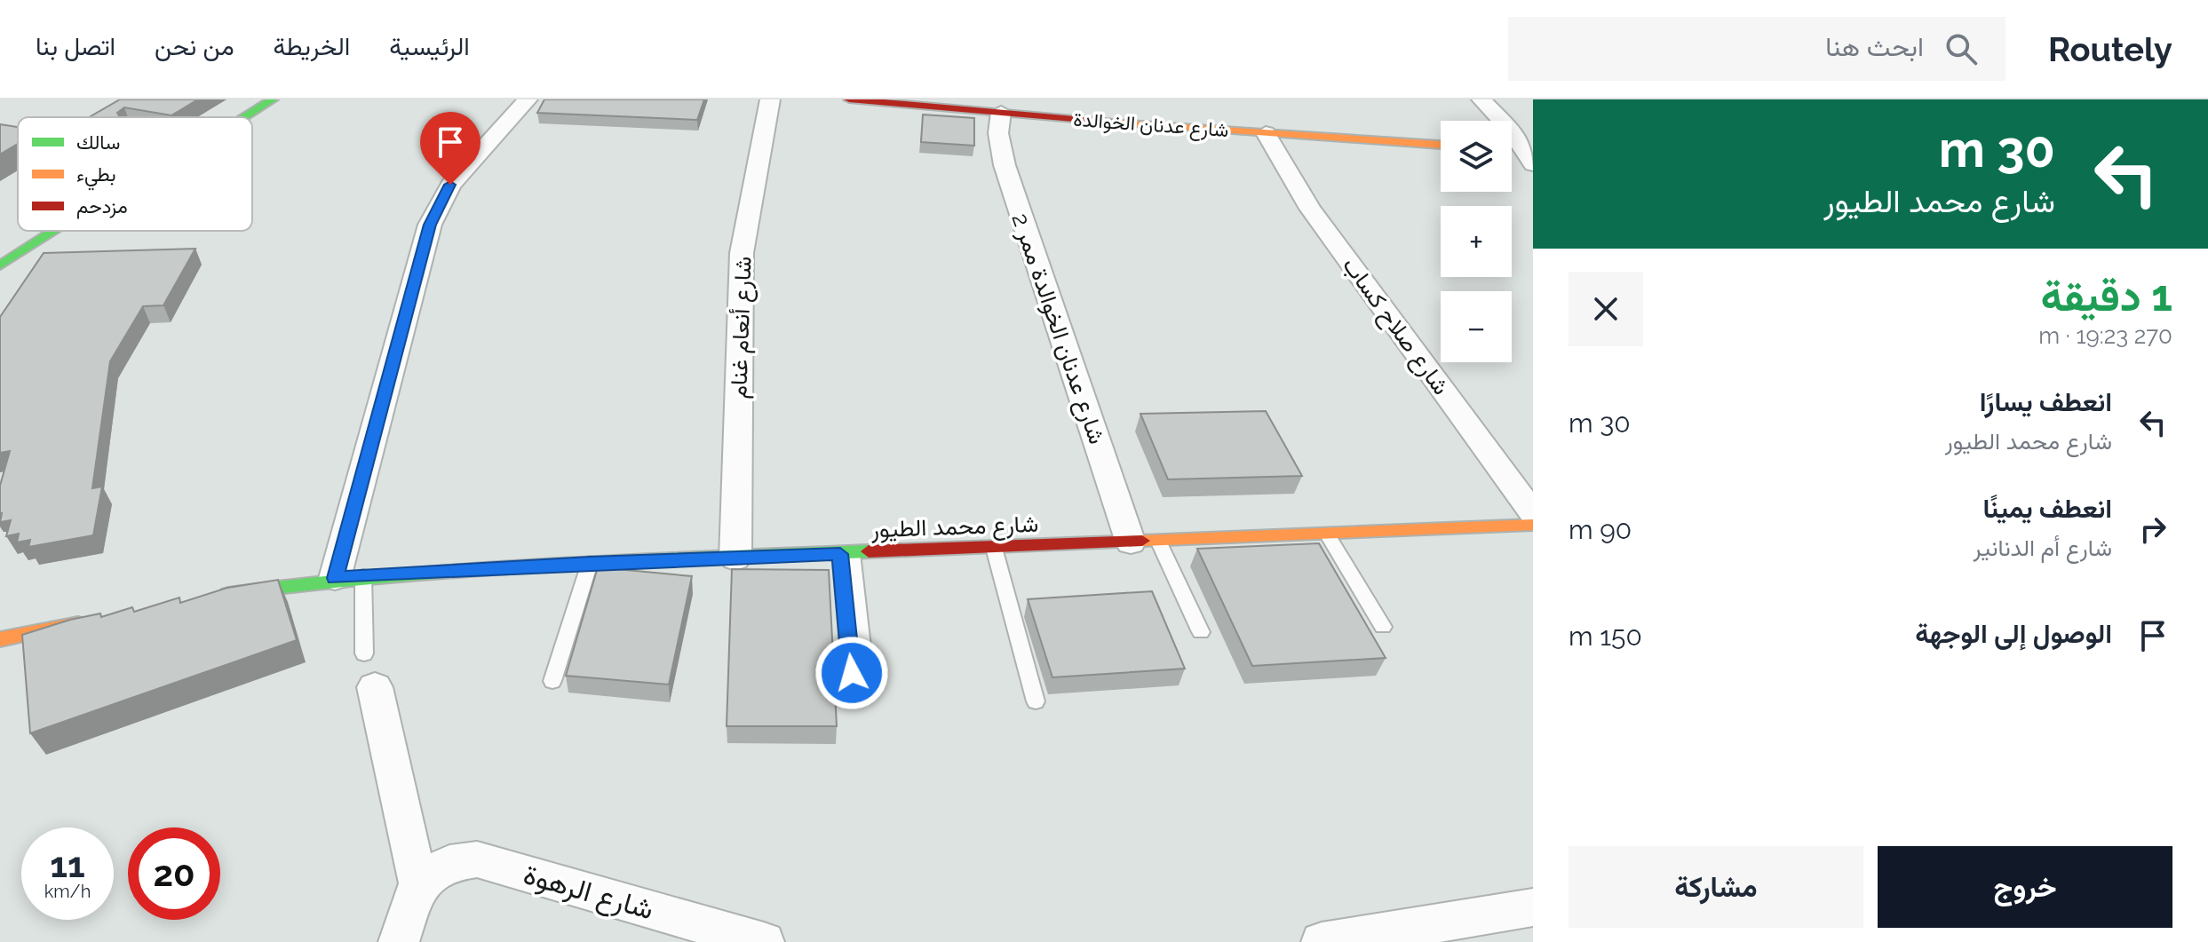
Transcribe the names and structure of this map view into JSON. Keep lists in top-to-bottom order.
{
  "streets": {
    "street": [
      "شارع عدنان الخوالدة",
      "شارع صلاح كساب",
      "شارع أنعام غنام",
      "شارع عدنان الخوالدة ممر 2",
      "شارع محمد الطيور",
      "شارع الرهوة"
    ]
  },
  "crossings": [
    ["شارع عدنان الخوالدة", "شارع صلاح كساب"],
    ["شارع عدنان الخوالدة", "شارع عدنان الخوالدة ممر 2"],
    ["شارع أنعام غنام", "شارع محمد الطيور"],
    ["شارع عدنان الخوالدة ممر 2", "شارع محمد الطيور"]
  ],
  "legend": ["سالك", "بطيء", "مزدحم"],
  "page": {
    "header": "Routely",
    "search": "ابحث هنا",
    "nav": [
      "الرئيسية",
      "الخريطة",
      "من نحن",
      "اتصل بنا"
    ],
    "turn": ["30 m", "شارع محمد الطيور"],
    "map_buttons": ["+", "−"],
    "heading": ["1 دقيقة", "270 m · 19:23"],
    "list": [
      {
        "name": "انعطف يسارًا",
        "note": "شارع محمد الطيور",
        "value": "30 m"
      },
      {
        "name": "انعطف يمينًا",
        "note": "شارع أم الدنانير",
        "value": "90 m"
      },
      {
        "name": "الوصول إلى الوجهة",
        "value": "150 m"
      }
    ],
    "speed": "11 km/h",
    "limit": "20",
    "buttons": ["خروج", "مشاركة"]
  }
}
